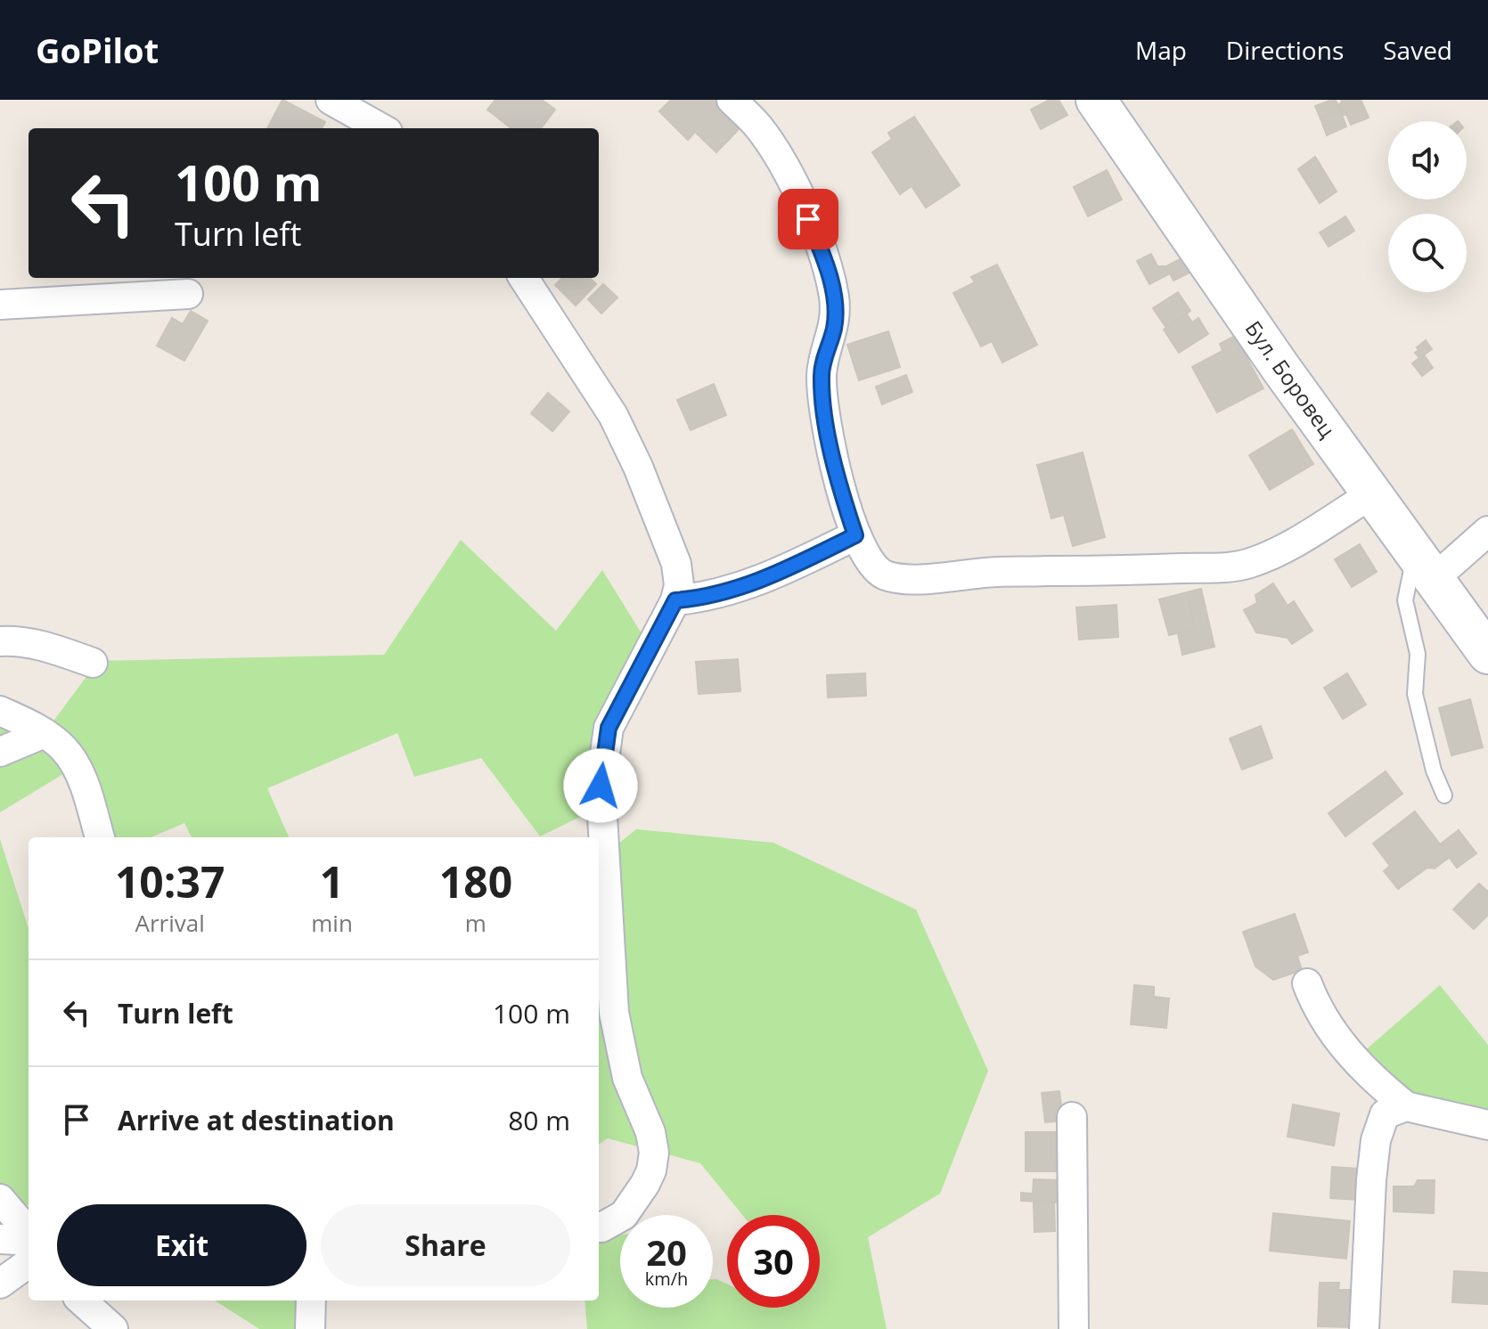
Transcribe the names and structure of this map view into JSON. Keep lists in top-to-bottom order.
{
  "streets": {
    "street": ["Бул. Боровец"]
  },
  "page": {
    "header": "GoPilot",
    "nav": ["Map", "Directions", "Saved"],
    "turn": ["100 m", "Turn left"],
    "eta": [
      "10:37",
      "Arrival",
      "1",
      "min",
      "180",
      "m"
    ],
    "list": [
      {
        "name": "Turn left",
        "value": "100 m"
      },
      {
        "name": "Arrive at destination",
        "value": "80 m"
      }
    ],
    "buttons": ["Exit", "Share"],
    "speed": "20 km/h",
    "limit": "30"
  }
}
